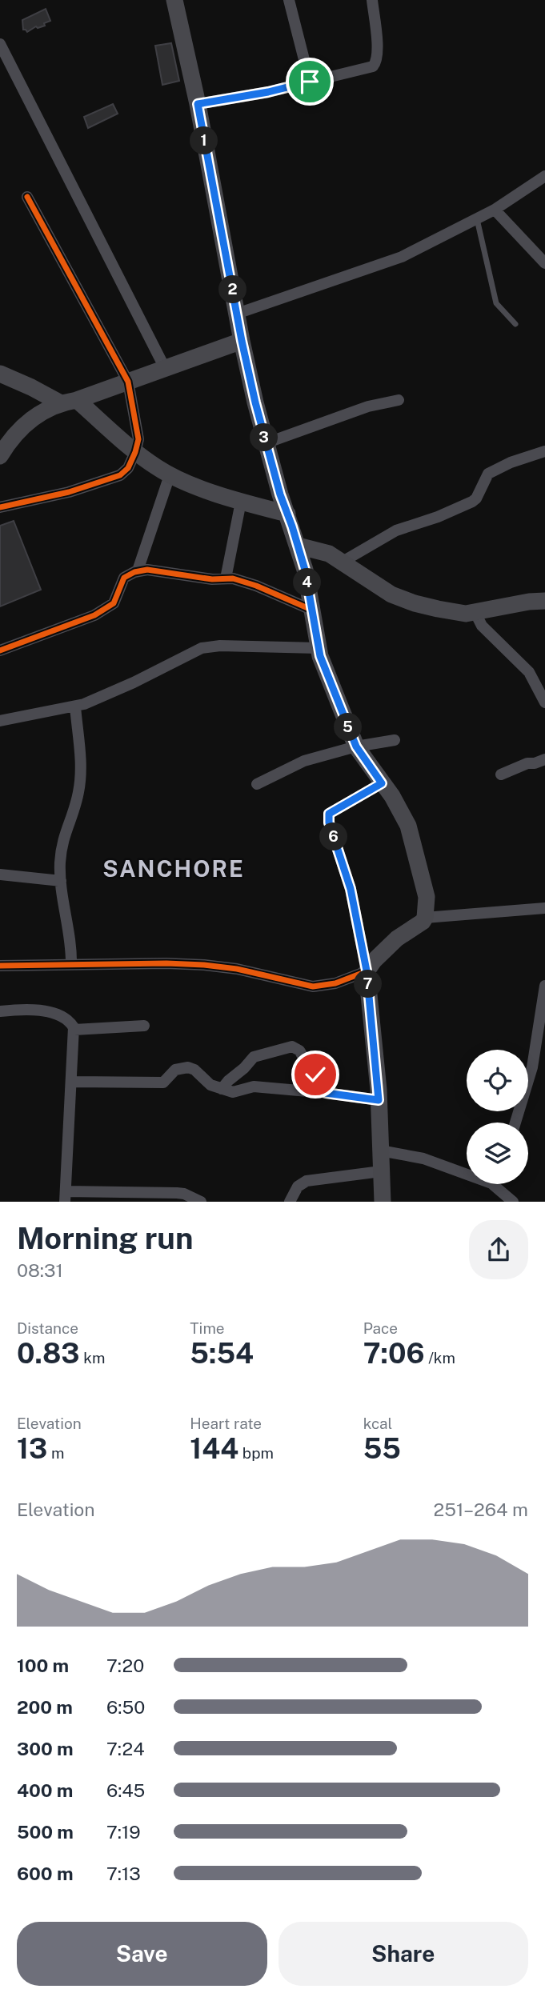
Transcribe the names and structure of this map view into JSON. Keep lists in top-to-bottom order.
{
  "districts": ["SANCHORE"],
  "page": {
    "pins": [
      "1",
      "2",
      "3",
      "4",
      "5",
      "6",
      "7"
    ],
    "heading": ["Morning run", "08:31"],
    "stats": [
      ["Distance", "0.83 km"],
      ["Time", "5:54"],
      ["Pace", "7:06 /km"],
      ["Elevation", "13 m"],
      ["Heart rate", "144 bpm"],
      ["kcal", "55"]
    ],
    "chart": ["Elevation", "251–264 m"],
    "list": [
      {
        "name": "100 m",
        "note": "7:20"
      },
      {
        "name": "200 m",
        "note": "6:50"
      },
      {
        "name": "300 m",
        "note": "7:24"
      },
      {
        "name": "400 m",
        "note": "6:45"
      },
      {
        "name": "500 m",
        "note": "7:19"
      },
      {
        "name": "600 m",
        "note": "7:13"
      }
    ],
    "buttons": ["Save", "Share"]
  }
}
